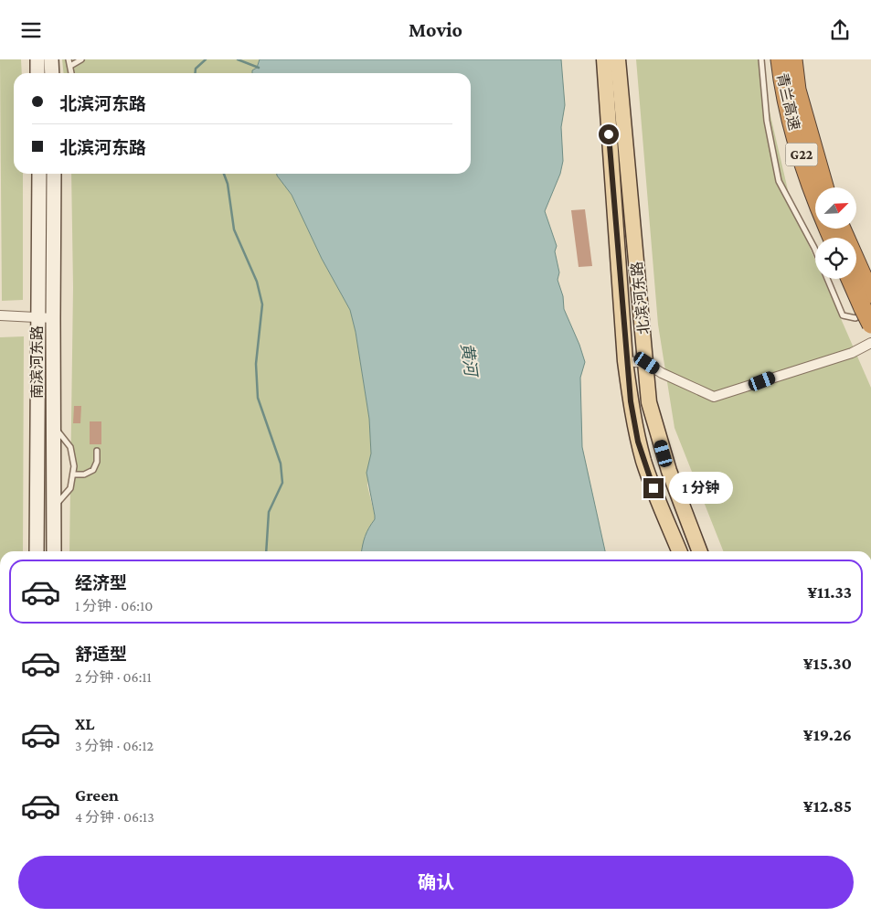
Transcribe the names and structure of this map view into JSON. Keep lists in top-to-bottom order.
{
  "streets": {
    "highway": ["青兰高速", "G22"],
    "main road": ["北滨河东路", "南滨河东路"]
  },
  "water": ["黄河"],
  "north": "top right",
  "page": {
    "header": "Movio",
    "banner": ["北滨河东路", "北滨河东路"],
    "bubble": "1 分钟",
    "list": [
      {
        "name": "经济型",
        "note": "1 分钟 · 06:10",
        "value": "¥11.33"
      },
      {
        "name": "舒适型",
        "note": "2 分钟 · 06:11",
        "value": "¥15.30"
      },
      {
        "name": "XL",
        "note": "3 分钟 · 06:12",
        "value": "¥19.26"
      },
      {
        "name": "Green",
        "note": "4 分钟 · 06:13",
        "value": "¥12.85"
      }
    ],
    "buttons": "确认"
  }
}
